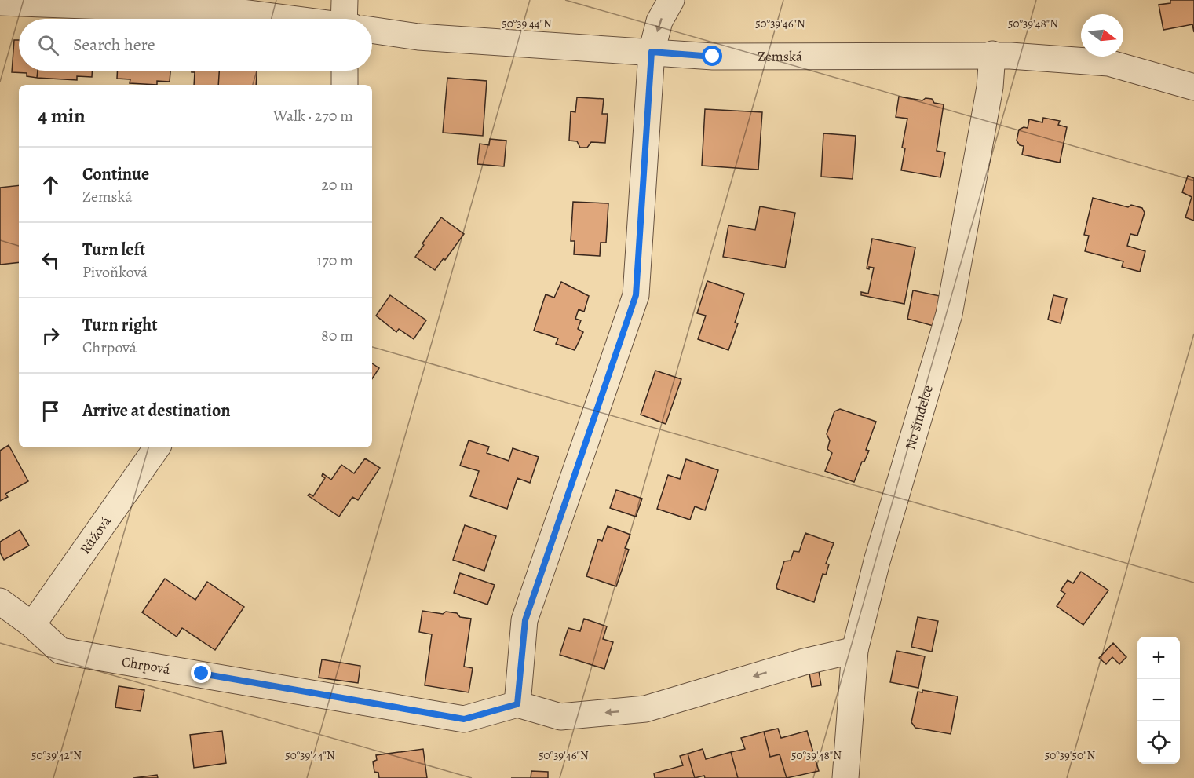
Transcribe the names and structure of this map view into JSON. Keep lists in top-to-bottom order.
{
  "streets": {
    "street": [
      "Zemská",
      "Na šindelce",
      "Růžová",
      "Chrpová"
    ]
  },
  "crossings": [
    ["Zemská", "Na šindelce"],
    ["Růžová", "Chrpová"]
  ],
  "north": "right",
  "page": {
    "search": "Search here",
    "heading": ["4 min", "Walk · 270 m"],
    "list": [
      ["Continue", "Zemská", "20 m"],
      ["Turn left", "Pivoňková", "170 m"],
      ["Turn right", "Chrpová", "80 m"],
      "Arrive at destination"
    ],
    "map_buttons": ["+", "−"]
  },
  "coordinates": [
    "50°39'44\"N",
    "50°39'46\"N",
    "50°39'48\"N",
    "50°39'42\"N",
    "50°39'50\"N"
  ]
}
